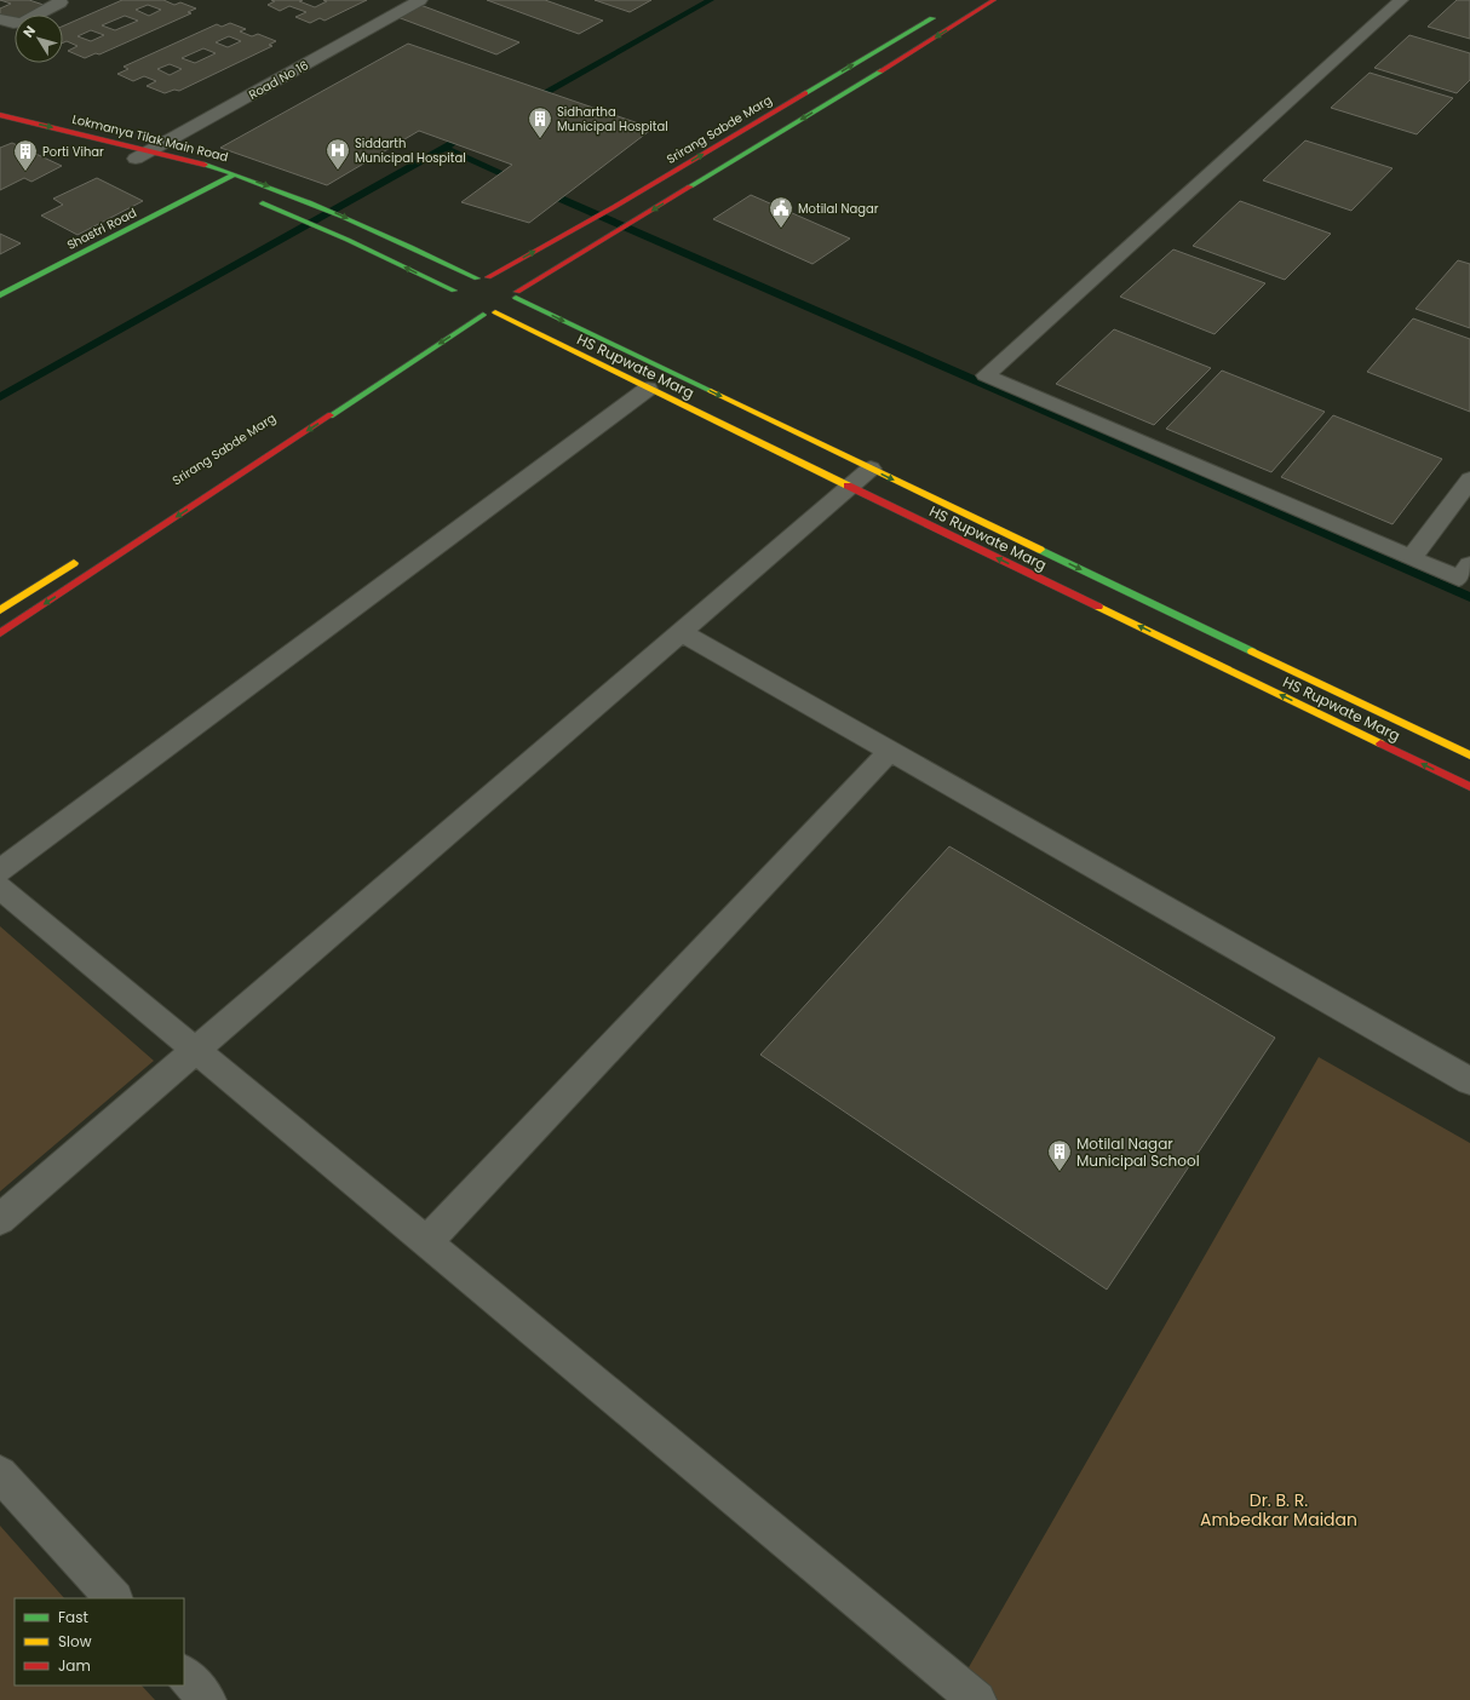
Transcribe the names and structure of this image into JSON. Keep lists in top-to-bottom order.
{
  "streets": {
    "street": [
      "Road No 16",
      "Srirang Sabde Marg",
      "Lokmanya Tilak Main Road",
      "Shastri Road",
      "HS Rupwate Marg"
    ]
  },
  "crossings": [
    ["Road No 16", "Lokmanya Tilak Main Road"],
    ["Srirang Sabde Marg", "Lokmanya Tilak Main Road"],
    ["Lokmanya Tilak Main Road", "Shastri Road"]
  ],
  "parks": ["Dr. B. R. Ambedkar Maidan"],
  "places": {
    "building": ["Sidhartha Municipal Hospital", "Porti Vihar", "Motilal Nagar Municipal School"],
    "hospital": ["Siddarth Municipal Hospital"],
    "public building": ["Motilal Nagar"]
  },
  "legend": ["Fast", "Slow", "Jam"],
  "north": "top left"
}
